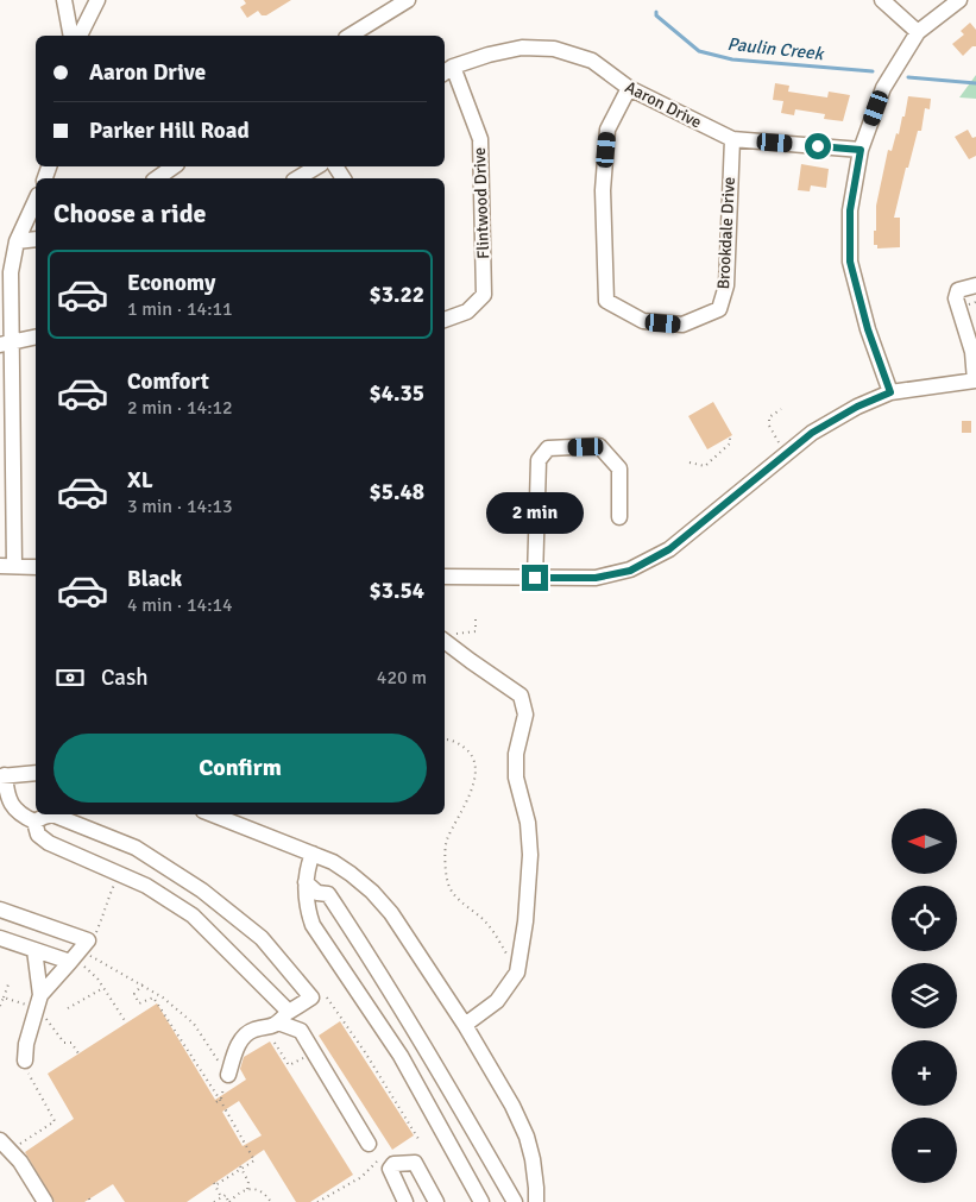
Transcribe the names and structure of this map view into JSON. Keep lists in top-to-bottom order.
{
  "streets": {
    "street": ["Aaron Drive", "Flintwood Drive", "Brookdale Drive"]
  },
  "crossings": [
    ["Aaron Drive", "Flintwood Drive"],
    ["Aaron Drive", "Brookdale Drive"]
  ],
  "water": ["Paulin Creek"],
  "north": "left",
  "page": {
    "banner": ["Aaron Drive", "Parker Hill Road"],
    "heading": "Choose a ride",
    "list": [
      {
        "name": "Economy",
        "note": "1 min · 14:11",
        "value": "$3.22"
      },
      {
        "name": "Comfort",
        "note": "2 min · 14:12",
        "value": "$4.35"
      },
      {
        "name": "XL",
        "note": "3 min · 14:13",
        "value": "$5.48"
      },
      {
        "name": "Black",
        "note": "4 min · 14:14",
        "value": "$3.54"
      }
    ],
    "bubble": "2 min",
    "pay": ["Cash", "420 m"],
    "buttons": "Confirm",
    "map_buttons": ["+", "−"]
  }
}
